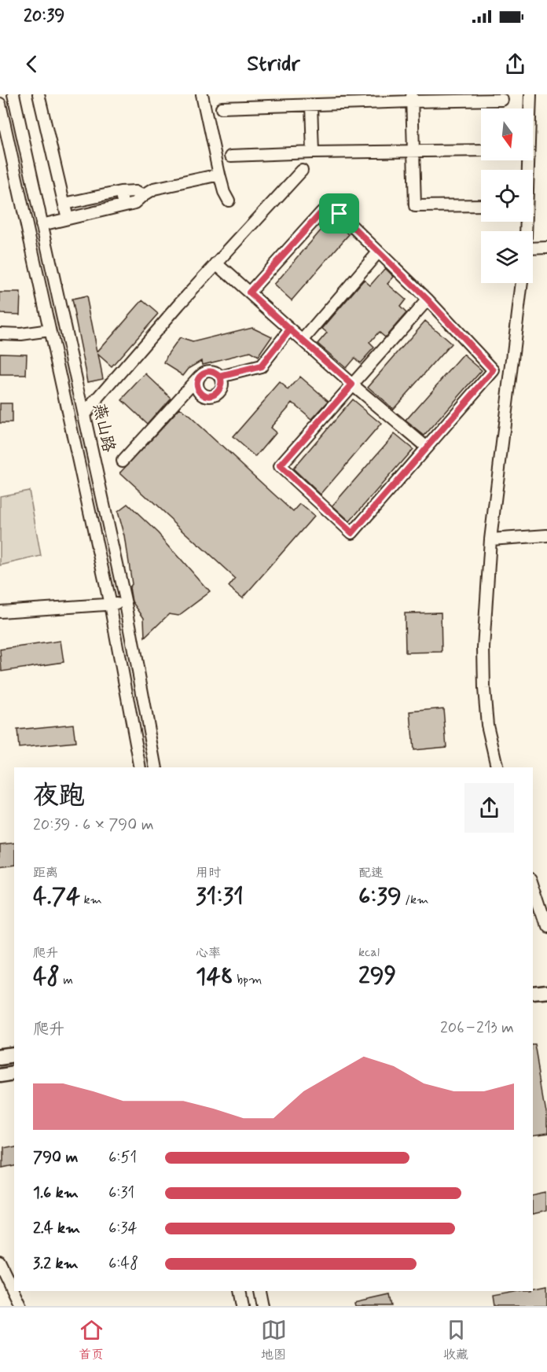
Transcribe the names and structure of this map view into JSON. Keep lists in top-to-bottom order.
{
  "streets": {
    "street": ["燕山路"]
  },
  "north": "bottom",
  "page": {
    "status": "20:39",
    "header": "Stridr",
    "heading": ["夜跑", "20:39 · 6 × 790 m"],
    "stats": [
      ["距离", "4.74 km"],
      ["用时", "31:31"],
      ["配速", "6:39 /km"],
      ["爬升", "48 m"],
      ["心率", "148 bpm"],
      ["kcal", "299"]
    ],
    "chart": ["爬升", "206–213 m"],
    "list": [
      {
        "name": "790 m",
        "note": "6:51"
      },
      {
        "name": "1.6 km",
        "note": "6:31"
      },
      {
        "name": "2.4 km",
        "note": "6:34"
      },
      {
        "name": "3.2 km",
        "note": "6:48"
      }
    ],
    "tabs": ["首页", "地图", "收藏"]
  }
}
